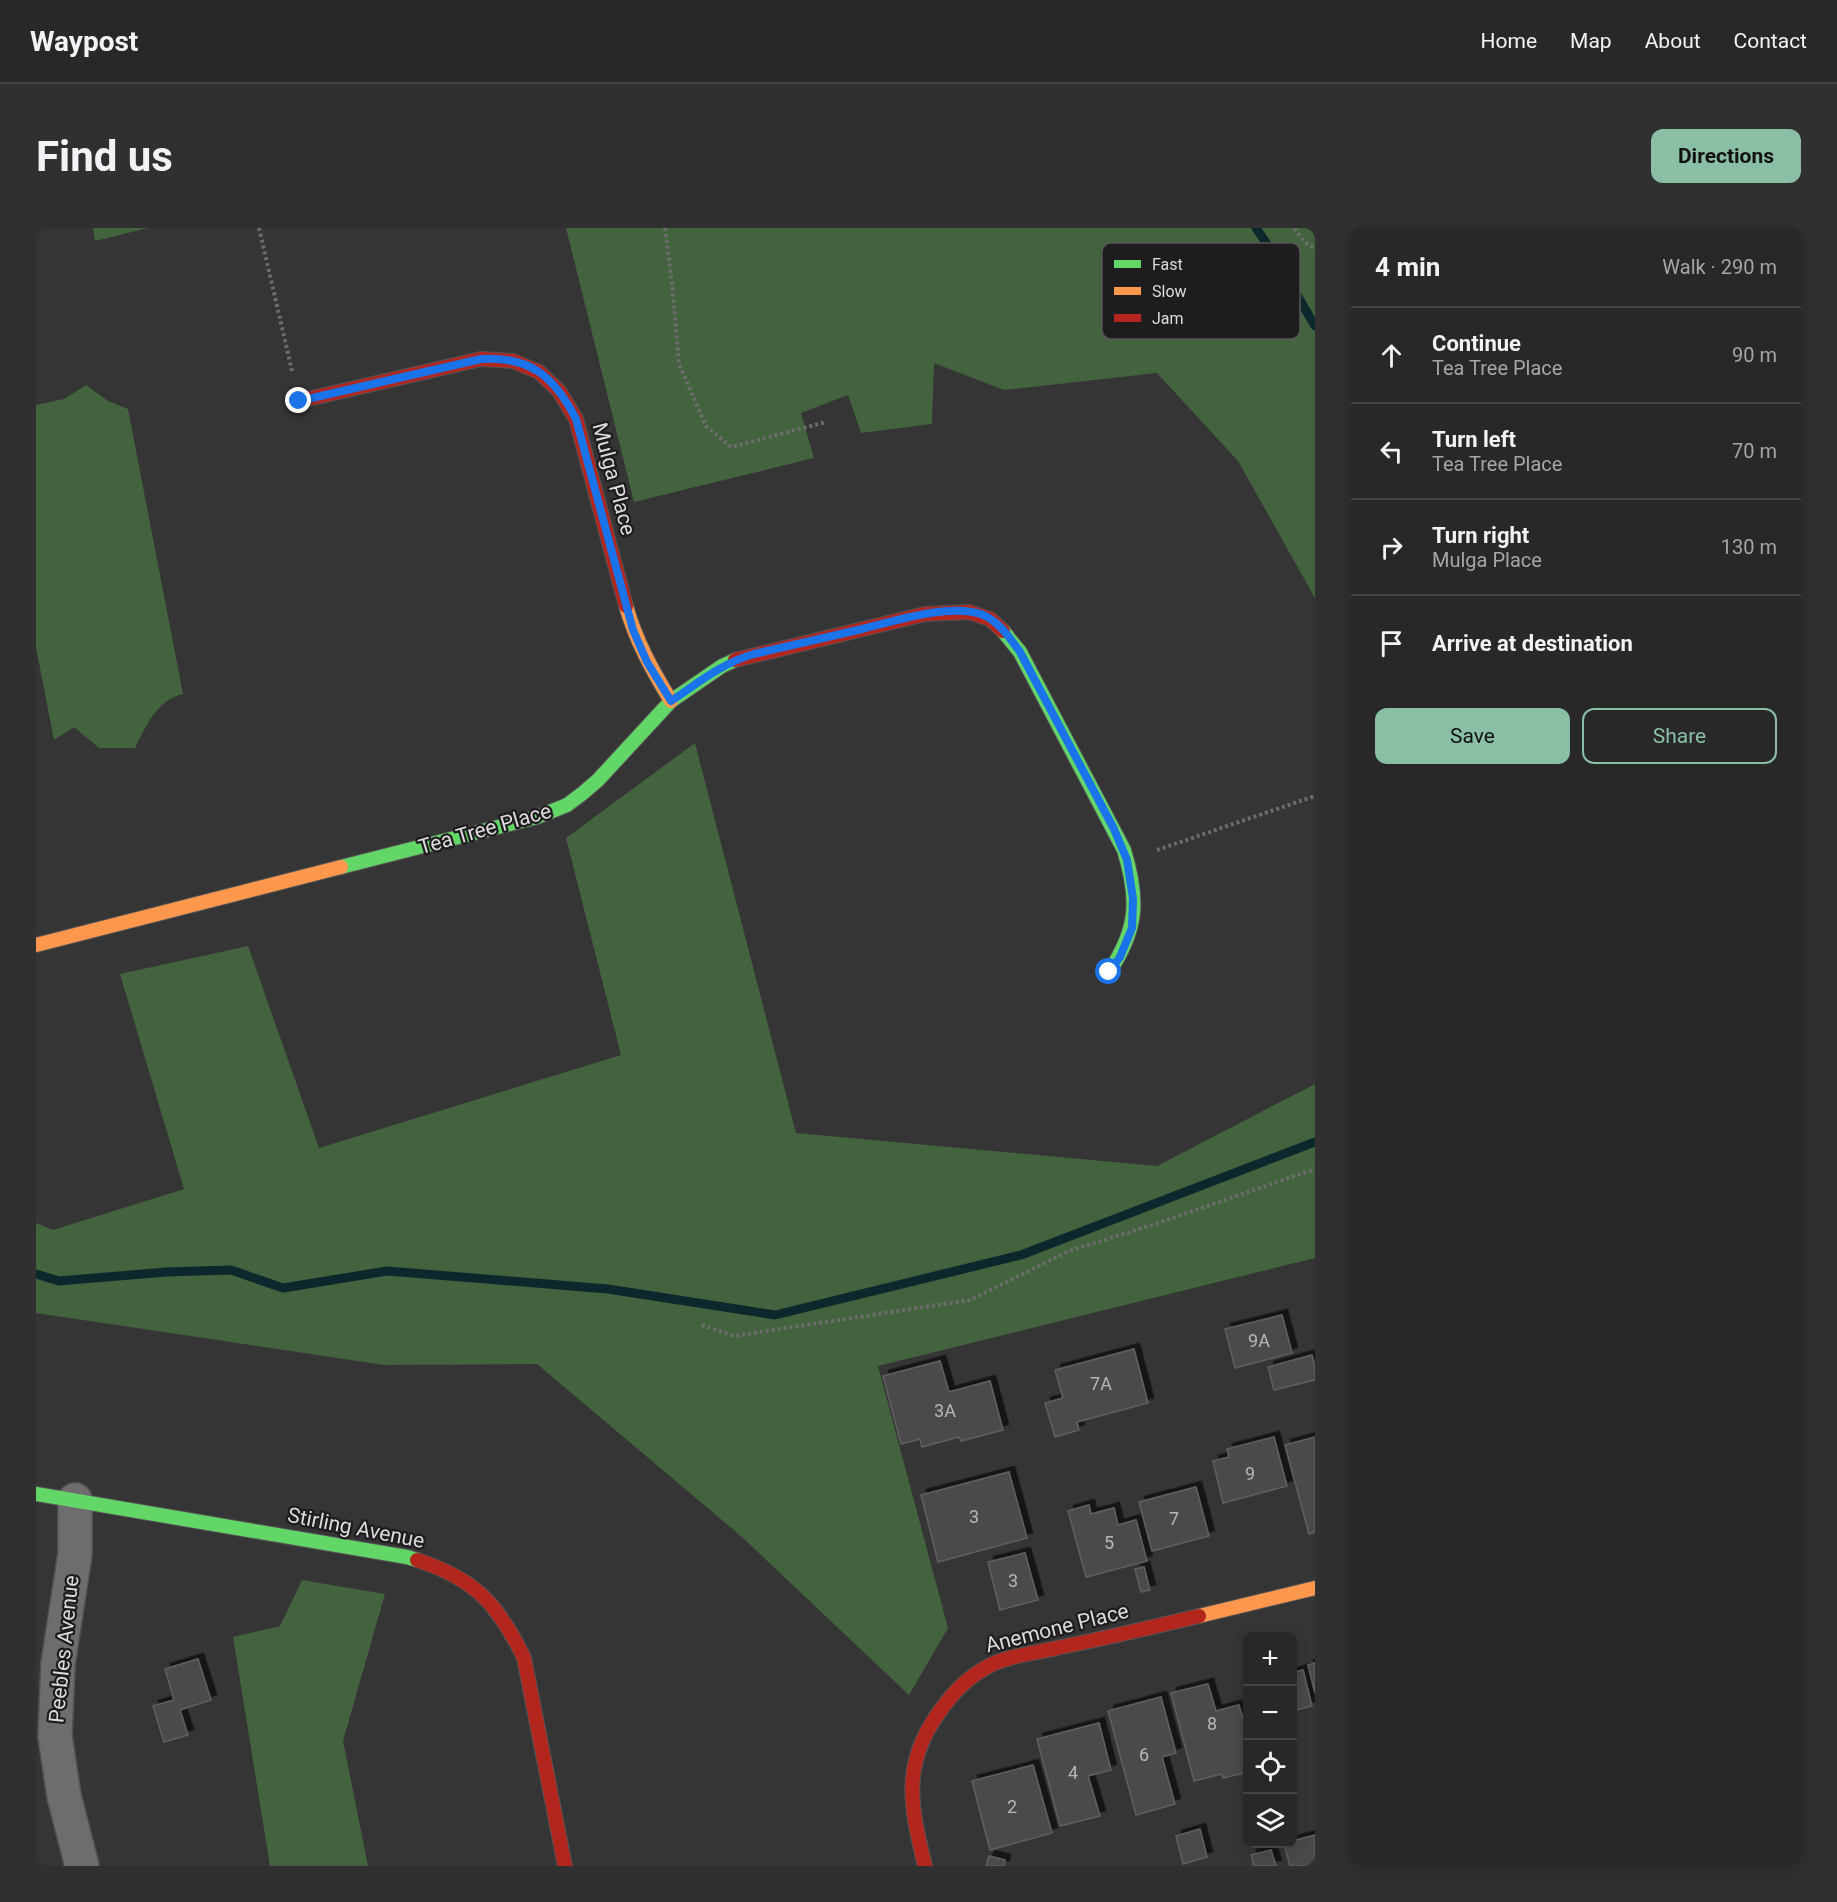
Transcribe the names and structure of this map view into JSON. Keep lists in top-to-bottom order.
{
  "streets": {
    "street": [
      "Mulga Place",
      "Tea Tree Place",
      "Stirling Avenue",
      "Anemone Place",
      "Peebles Avenue"
    ]
  },
  "crossings": [
    ["Mulga Place", "Tea Tree Place"],
    ["Stirling Avenue", "Peebles Avenue"]
  ],
  "house_numbers": [
    "9A",
    "7A",
    "3A",
    "9",
    "3",
    "7",
    "5",
    "3",
    "8",
    "6",
    "4",
    "2"
  ],
  "legend": ["Fast", "Slow", "Jam"],
  "page": {
    "header": "Waypost",
    "nav": [
      "Home",
      "Map",
      "About",
      "Contact"
    ],
    "buttons": [
      "Directions",
      ["Save", "Share"]
    ],
    "title": "Find us",
    "heading": ["4 min", "Walk · 290 m"],
    "list": [
      ["Continue", "Tea Tree Place", "90 m"],
      ["Turn left", "Tea Tree Place", "70 m"],
      ["Turn right", "Mulga Place", "130 m"],
      "Arrive at destination"
    ],
    "map_buttons": ["+", "−"]
  }
}
